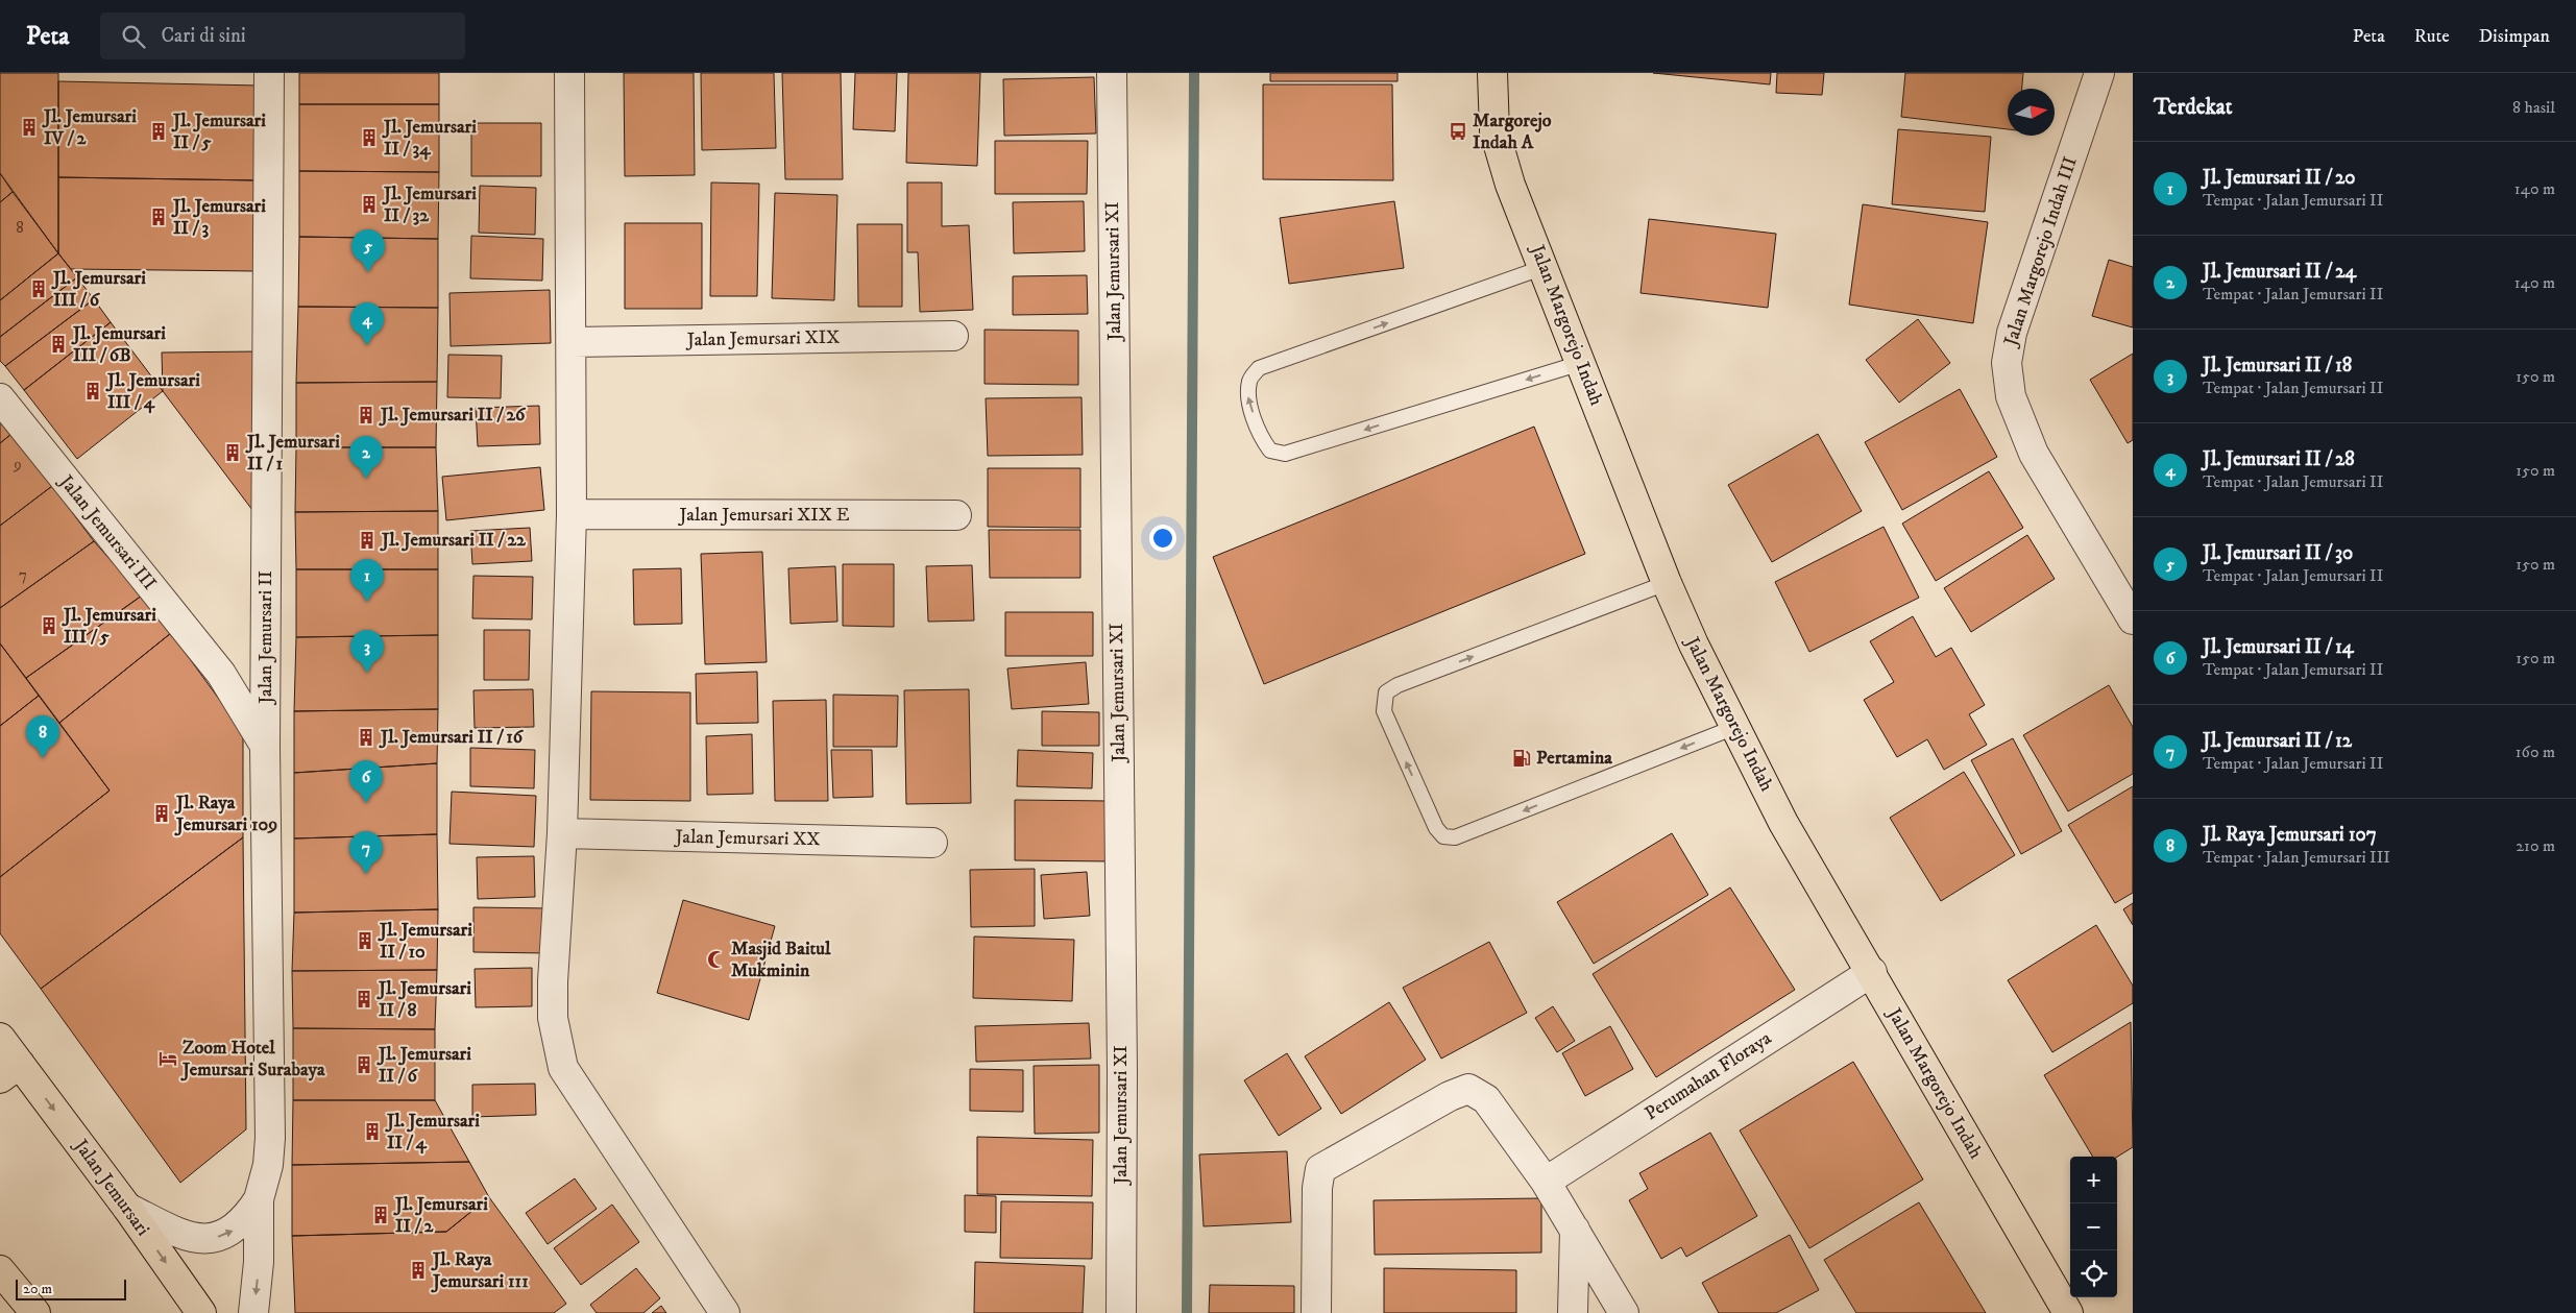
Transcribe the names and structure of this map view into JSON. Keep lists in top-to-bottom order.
{
  "streets": {
    "main road": ["Jalan Margorejo Indah", "Jalan Jemursari"],
    "street": [
      "Jalan Margorejo Indah III",
      "Jalan Jemursari XI",
      "Jalan Jemursari XIX",
      "Jalan Jemursari XIX E",
      "Jalan Jemursari III",
      "Jalan Jemursari II",
      "Jalan Jemursari XX",
      "Perumahan Floraya"
    ]
  },
  "crossings": [
    ["Jalan Margorejo Indah", "Perumahan Floraya"],
    ["Jalan Jemursari III", "Jalan Jemursari II"],
    ["Jalan Jemursari II", "Jalan Jemursari"]
  ],
  "one_way": ["Jalan Jemursari"],
  "places": {
    "building": [
      "Jl. Jemursari IV / 2",
      "Jl. Jemursari II / 5",
      "Jl. Jemursari II / 34",
      "Jl. Jemursari II / 32",
      "Jl. Jemursari II / 3",
      "Jl. Jemursari III / 6",
      "Jl. Jemursari III / 6B",
      "Jl. Jemursari III / 4",
      "Jl. Jemursari II / 26",
      "Jl. Jemursari II / 1",
      "Jl. Jemursari II / 22",
      "Jl. Jemursari III / 5",
      "Jl. Jemursari II / 16",
      "Jl. Raya Jemursari 109",
      "Jl. Jemursari II / 10",
      "Jl. Jemursari II / 8",
      "Jl. Jemursari II / 6",
      "Jl. Jemursari II / 4",
      "Jl. Jemursari II / 2",
      "Jl. Raya Jemursari 111"
    ],
    "bus stop": ["Margorejo Indah A"],
    "fuel station": ["Pertamina"],
    "mosque": ["Masjid Baitul Mukminin"],
    "hotel": ["Zoom Hotel Jemursari Surabaya"]
  },
  "house_numbers": ["8", "9", "7"],
  "scale_bar": "20 m",
  "north": "right",
  "page": {
    "header": "Peta",
    "search": "Cari di sini",
    "nav": ["Peta", "Rute", "Disimpan"],
    "heading": ["Terdekat", "8 hasil"],
    "list": [
      {
        "mark": "1",
        "name": "Jl. Jemursari II / 20",
        "note": "Tempat · Jalan Jemursari II",
        "value": "140 m"
      },
      {
        "mark": "2",
        "name": "Jl. Jemursari II / 24",
        "note": "Tempat · Jalan Jemursari II",
        "value": "140 m"
      },
      {
        "mark": "3",
        "name": "Jl. Jemursari II / 18",
        "note": "Tempat · Jalan Jemursari II",
        "value": "150 m"
      },
      {
        "mark": "4",
        "name": "Jl. Jemursari II / 28",
        "note": "Tempat · Jalan Jemursari II",
        "value": "150 m"
      },
      {
        "mark": "5",
        "name": "Jl. Jemursari II / 30",
        "note": "Tempat · Jalan Jemursari II",
        "value": "150 m"
      },
      {
        "mark": "6",
        "name": "Jl. Jemursari II / 14",
        "note": "Tempat · Jalan Jemursari II",
        "value": "150 m"
      },
      {
        "mark": "7",
        "name": "Jl. Jemursari II / 12",
        "note": "Tempat · Jalan Jemursari II",
        "value": "160 m"
      },
      {
        "mark": "8",
        "name": "Jl. Raya Jemursari 107",
        "note": "Tempat · Jalan Jemursari III",
        "value": "210 m"
      }
    ],
    "pins": [
      "5",
      "4",
      "2",
      "1",
      "3",
      "8",
      "6",
      "7"
    ],
    "map_buttons": ["+", "−"],
    "scale": "20 m"
  }
}
